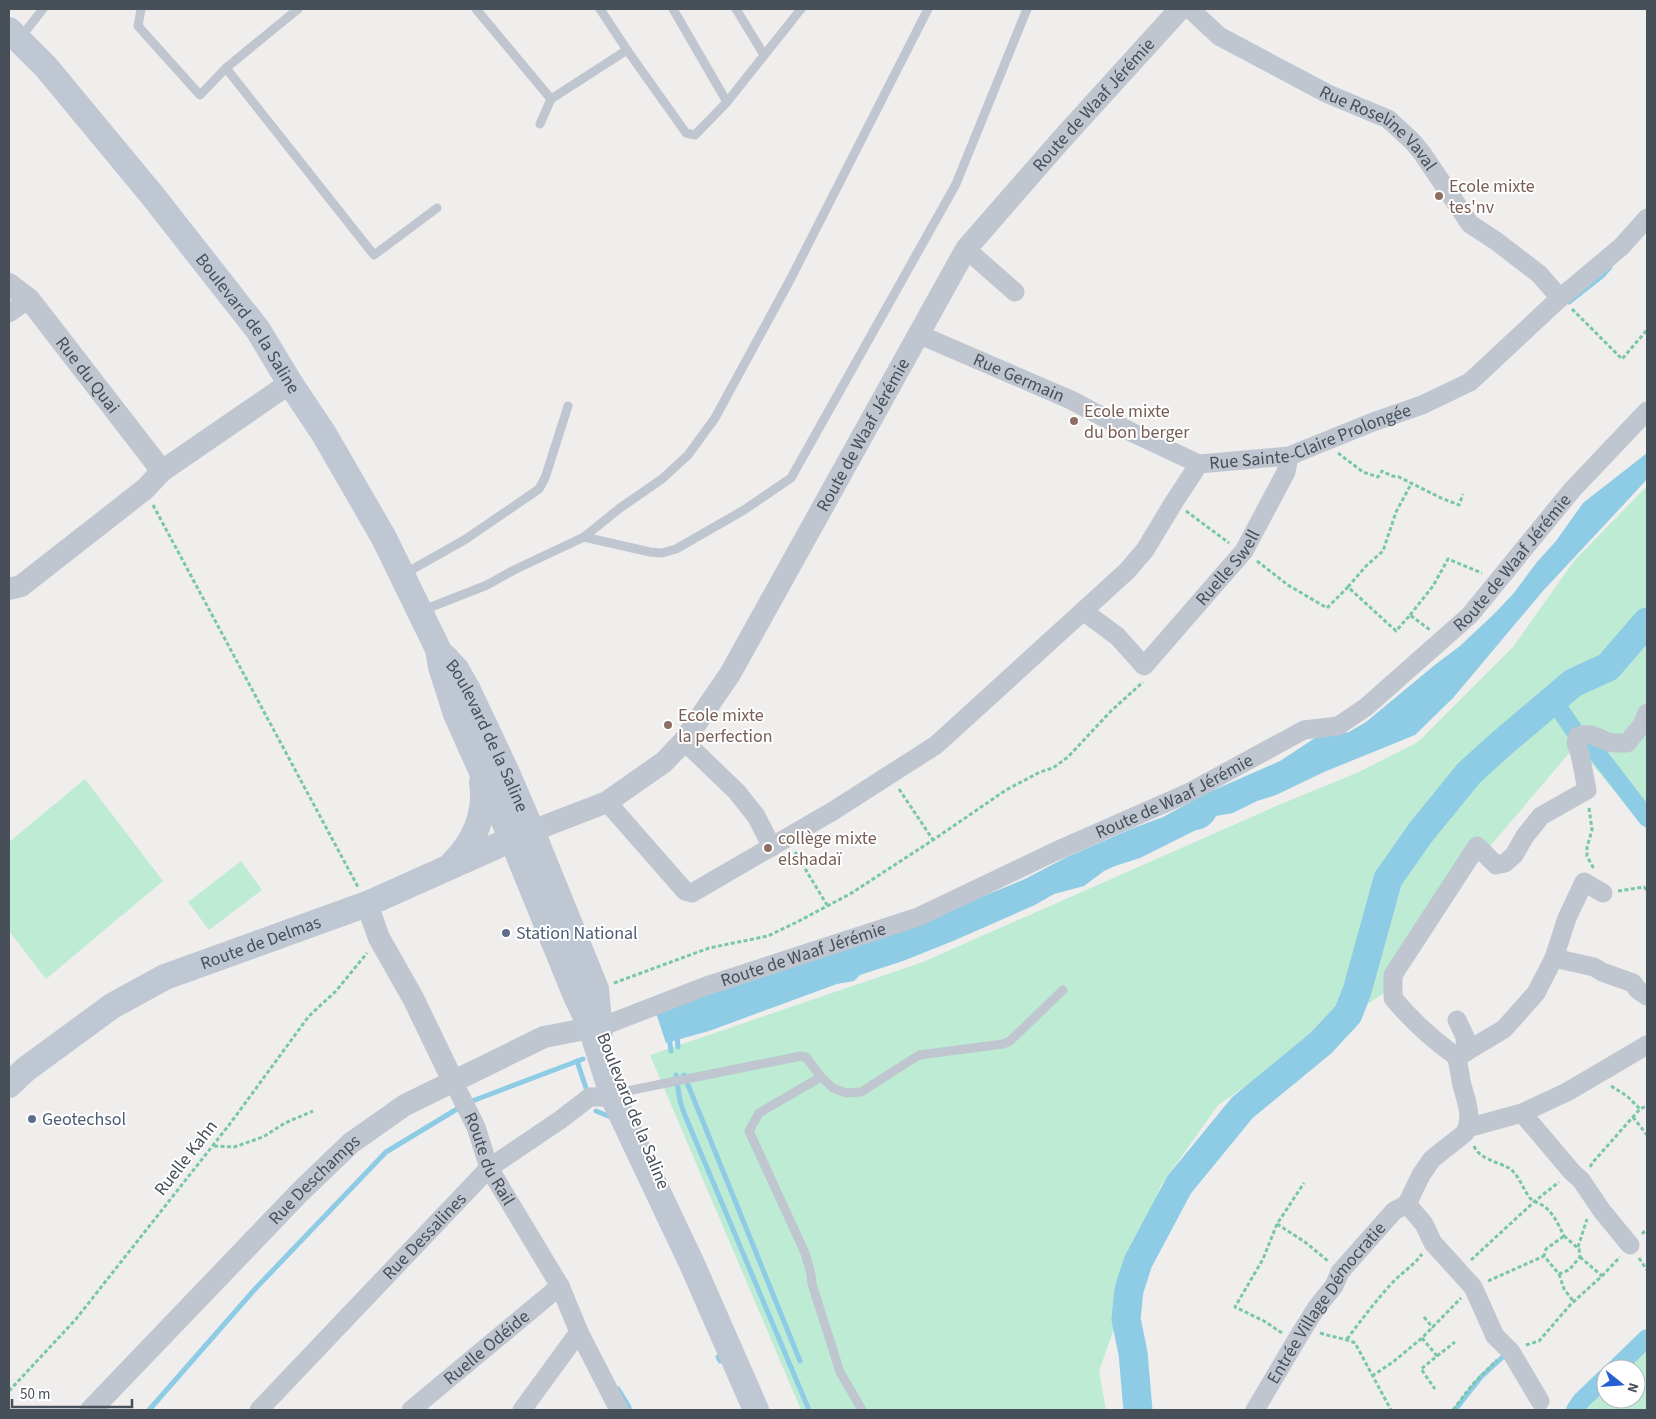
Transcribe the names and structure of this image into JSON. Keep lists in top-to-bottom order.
{
  "streets": {
    "main road": ["Boulevard de la Saline", "Route de Delmas"],
    "street": [
      "Route de Waaf Jérémie",
      "Rue Roseline Vaval",
      "Rue du Quai",
      "Rue Germain",
      "Rue Sainte-Claire Prolongée",
      "Ruelle Swell",
      "Route du Rail",
      "Rue Deschamps",
      "Rue Dessalines",
      "Entrée Village Démocratie",
      "Ruelle Odéide"
    ],
    "path": ["Ruelle Kahn"]
  },
  "crossings": [
    ["Route de Waaf Jérémie", "Boulevard de la Saline"],
    ["Route de Waaf Jérémie", "Rue Germain"],
    ["Route de Waaf Jérémie", "Rue Sainte-Claire Prolongée"],
    ["Route de Waaf Jérémie", "Route de Delmas"],
    ["Route de Waaf Jérémie", "Rue Deschamps"],
    ["Rue Roseline Vaval", "Rue Sainte-Claire Prolongée"],
    ["Boulevard de la Saline", "Route de Delmas"],
    ["Boulevard de la Saline", "Rue Deschamps"],
    ["Boulevard de la Saline", "Rue Dessalines"],
    ["Rue Germain", "Rue Sainte-Claire Prolongée"],
    ["Rue Sainte-Claire Prolongée", "Ruelle Swell"],
    ["Route de Delmas", "Route du Rail"],
    ["Ruelle Kahn", "Route du Rail"],
    ["Route du Rail", "Rue Deschamps"],
    ["Route du Rail", "Rue Dessalines"],
    ["Route du Rail", "Ruelle Odéide"]
  ],
  "places": [
    "Ecole mixte tes'nv",
    "Ecole mixte du bon berger",
    "Ecole mixte la perfection",
    "collège mixte elshadaï",
    "Station National",
    "Geotechsol"
  ],
  "scale_bar": "50 m",
  "north": "right"
}
